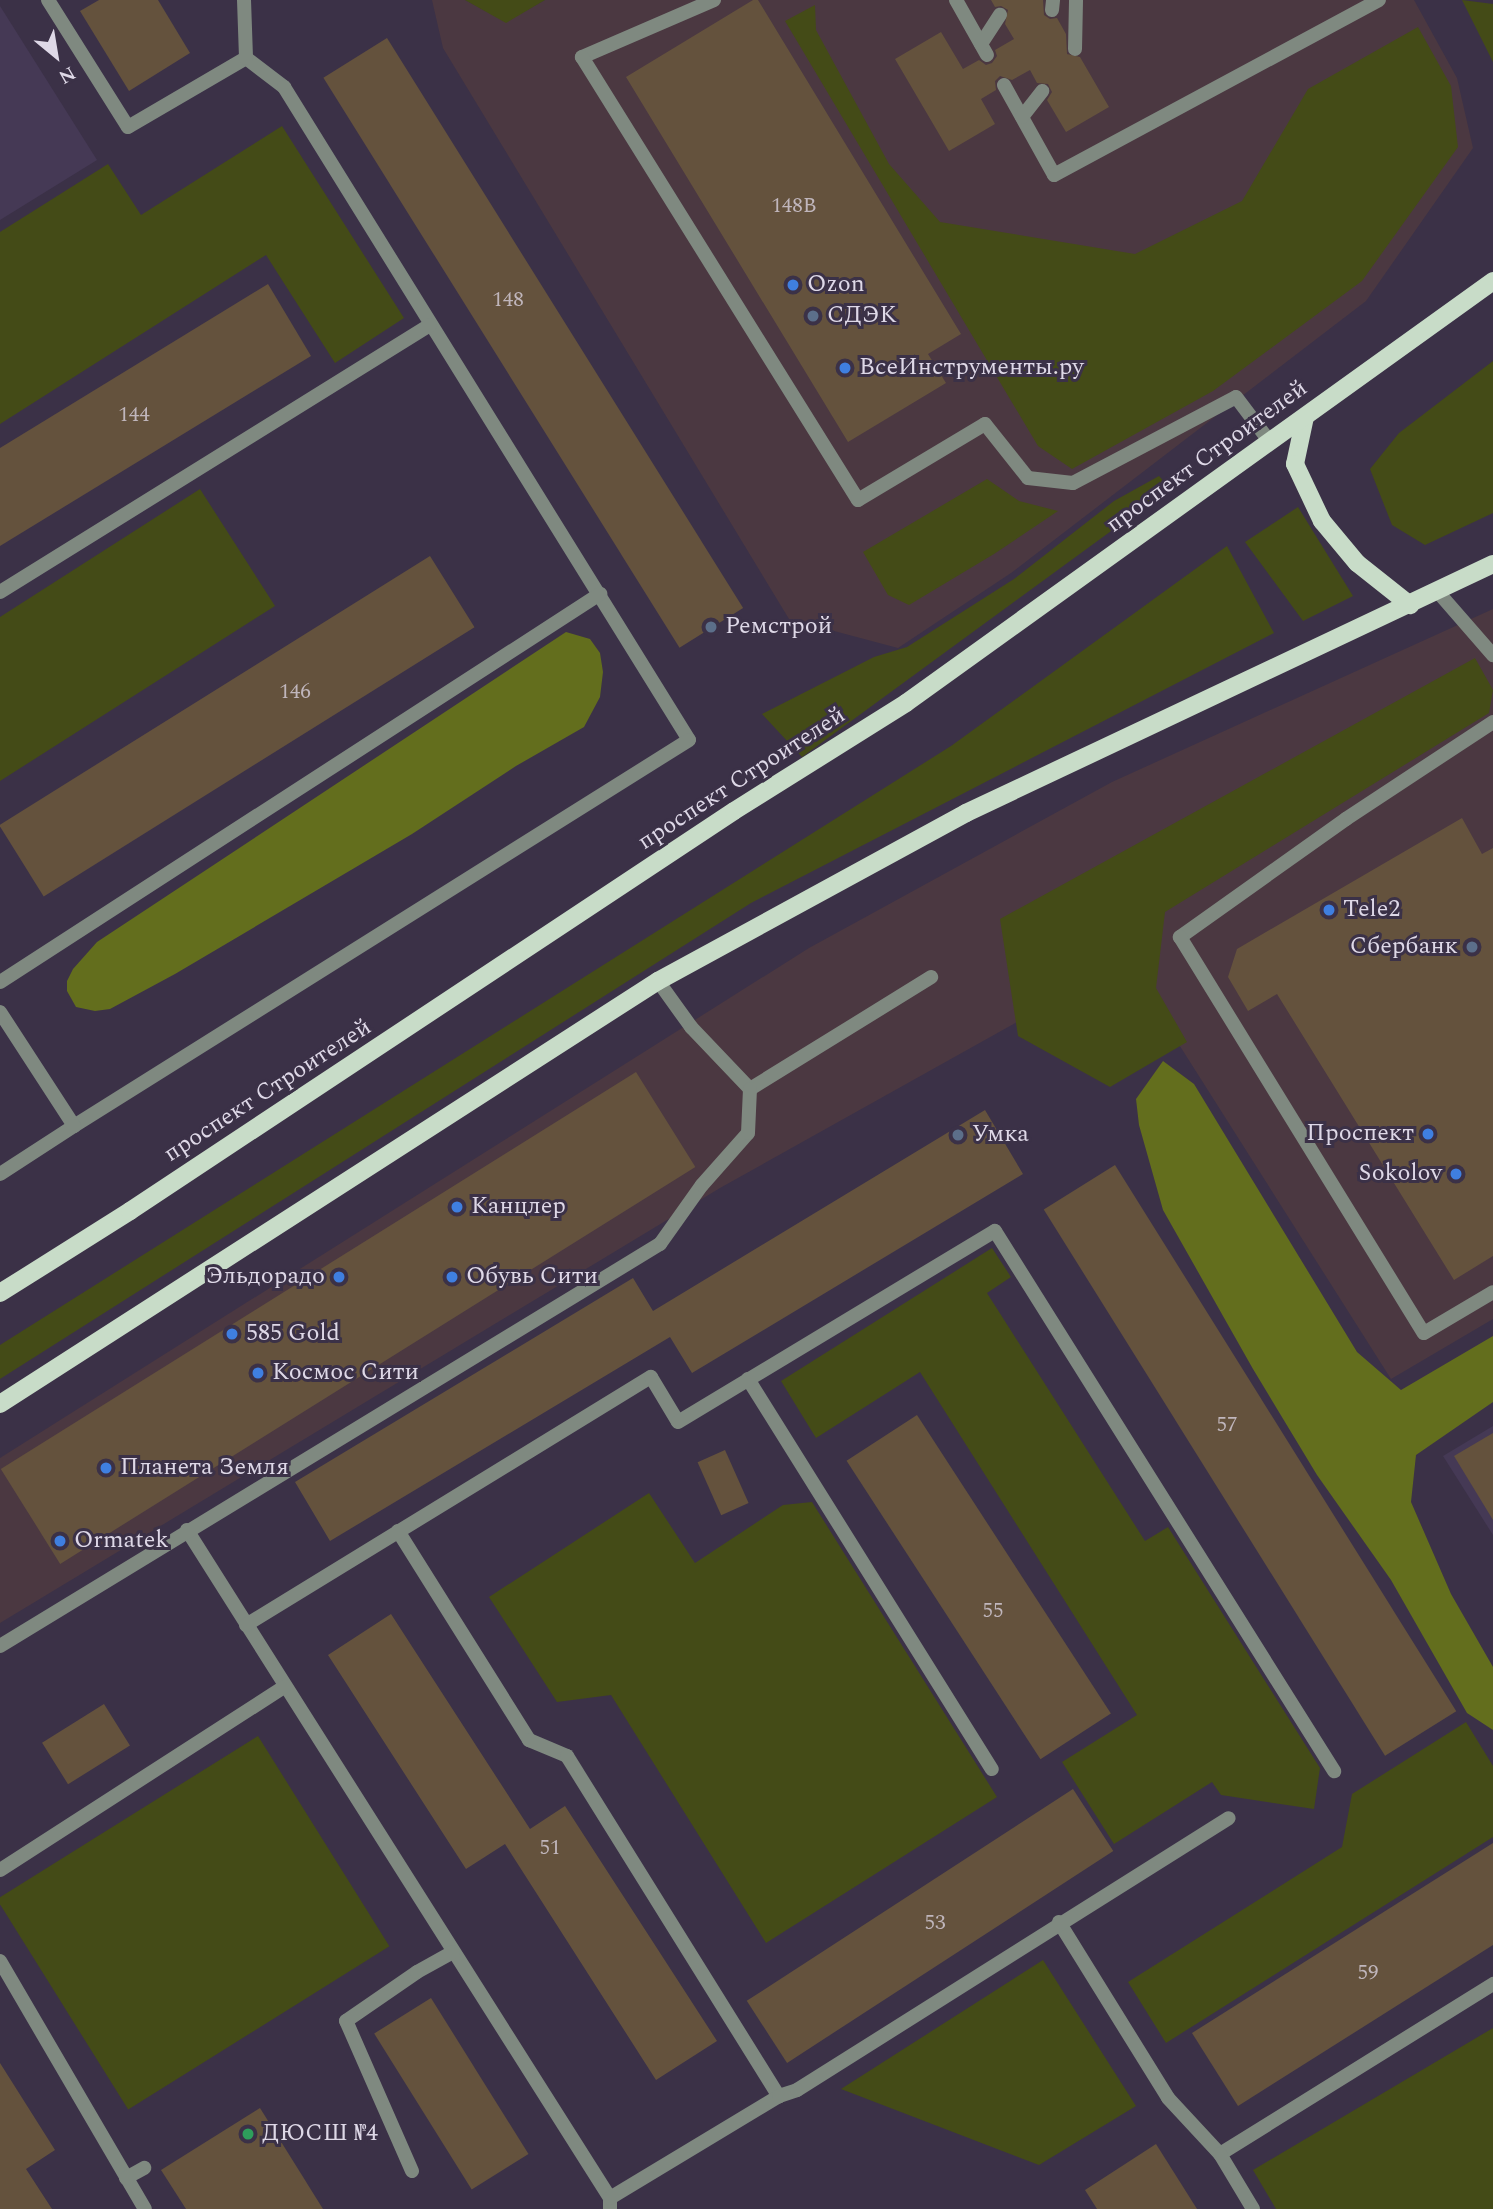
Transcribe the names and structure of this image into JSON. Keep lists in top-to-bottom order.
{
  "streets": {
    "main road": ["проспект Строителей"]
  },
  "places": [
    "Ozon",
    "СДЭК",
    "ВсеИнструменты.ру",
    "Ремстрой",
    "Tele2",
    "Сбербанк",
    "Проспект",
    "Умка",
    "Sokolov",
    "Канцлер",
    "Эльдорадо",
    "Обувь Сити",
    "585 Gold",
    "Космос Сити",
    "Планета Земля",
    "Ormatek",
    "ДЮСШ №4"
  ],
  "house_numbers": [
    "148В",
    "148",
    "144",
    "146",
    "57",
    "55",
    "51",
    "53",
    "59"
  ],
  "north": "bottom right"
}
